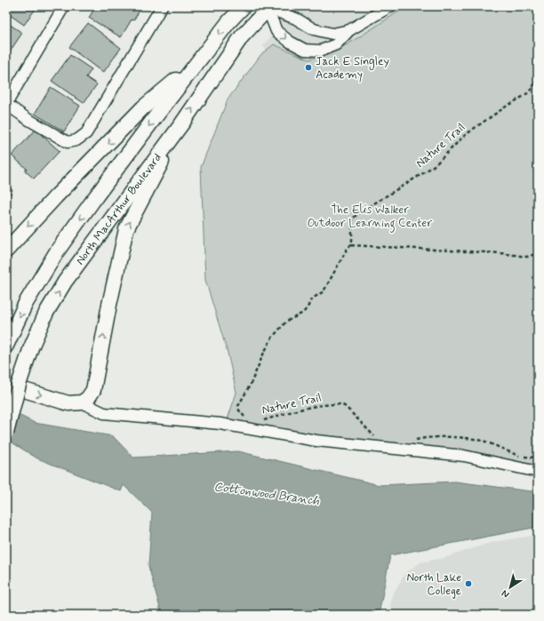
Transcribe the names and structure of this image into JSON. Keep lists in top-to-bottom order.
{
  "streets": {
    "main road": ["North MacArthur Boulevard"],
    "path": ["Nature Trail"]
  },
  "water": ["Cottonwood Branch"],
  "parks": ["The Elis Walker Outdoor Learning Center"],
  "places": ["Jack E Singley Academy", "North Lake College"],
  "north": "bottom left"
}
